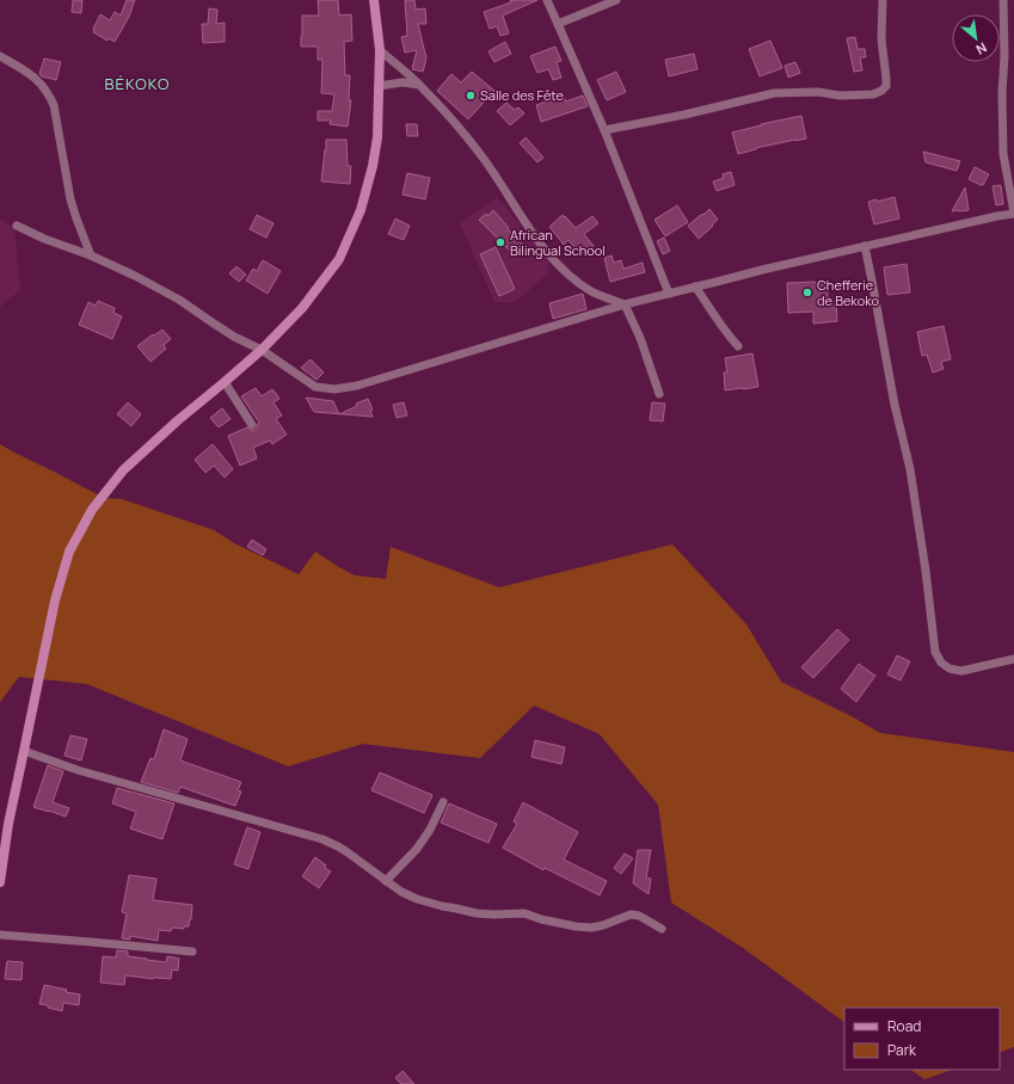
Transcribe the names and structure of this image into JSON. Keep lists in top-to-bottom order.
{
  "districts": ["BÉKOKO"],
  "places": ["Salle des Fête", "African Bilingual School", "Chefferie de Bekoko"],
  "legend": ["Road", "Park"],
  "north": "bottom right"
}
